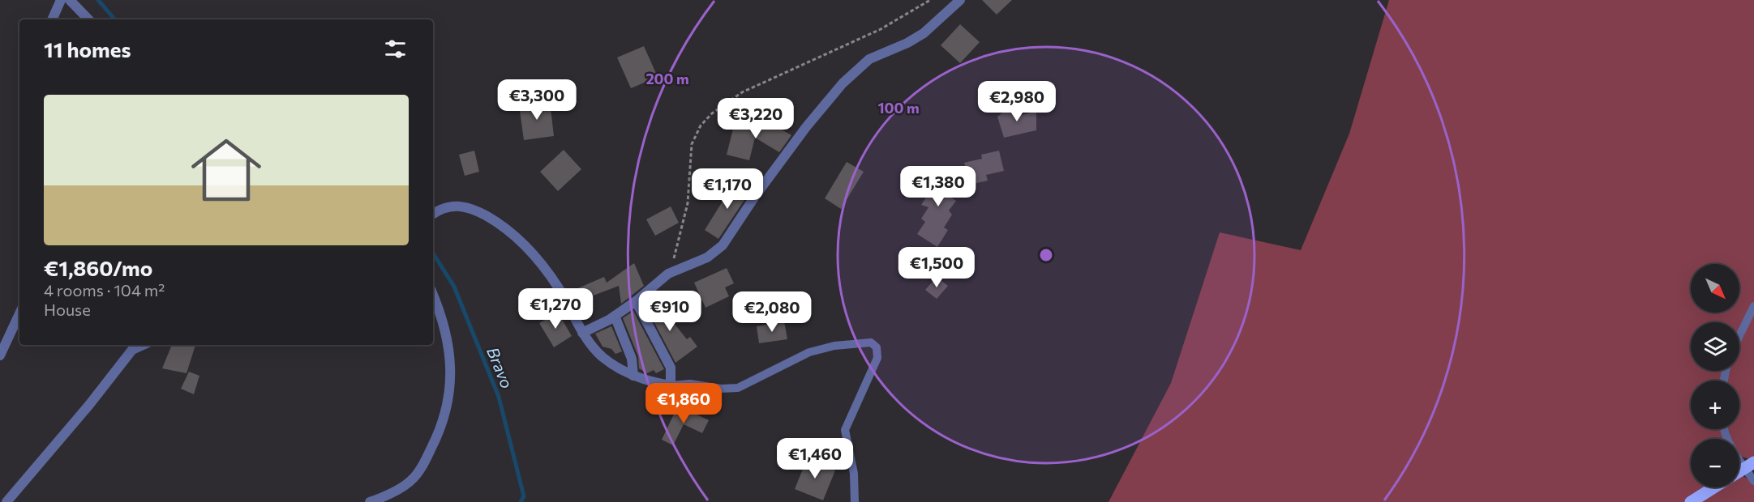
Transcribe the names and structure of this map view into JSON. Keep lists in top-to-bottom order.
{
  "water": ["Bravo"],
  "north": "bottom right",
  "page": {
    "heading": "11 homes",
    "list": [
      {
        "name": "€1,860/mo",
        "note": "4 rooms · 104 m² · House"
      }
    ],
    "price": [
      "€3,300",
      "€2,980",
      "€3,220",
      "€1,380",
      "€1,170",
      "€1,500",
      "€1,270",
      "€910",
      "€2,080",
      "€1,860",
      "€1,460"
    ],
    "map_buttons": ["+", "−"]
  },
  "rings": ["200 m", "100 m"]
}
